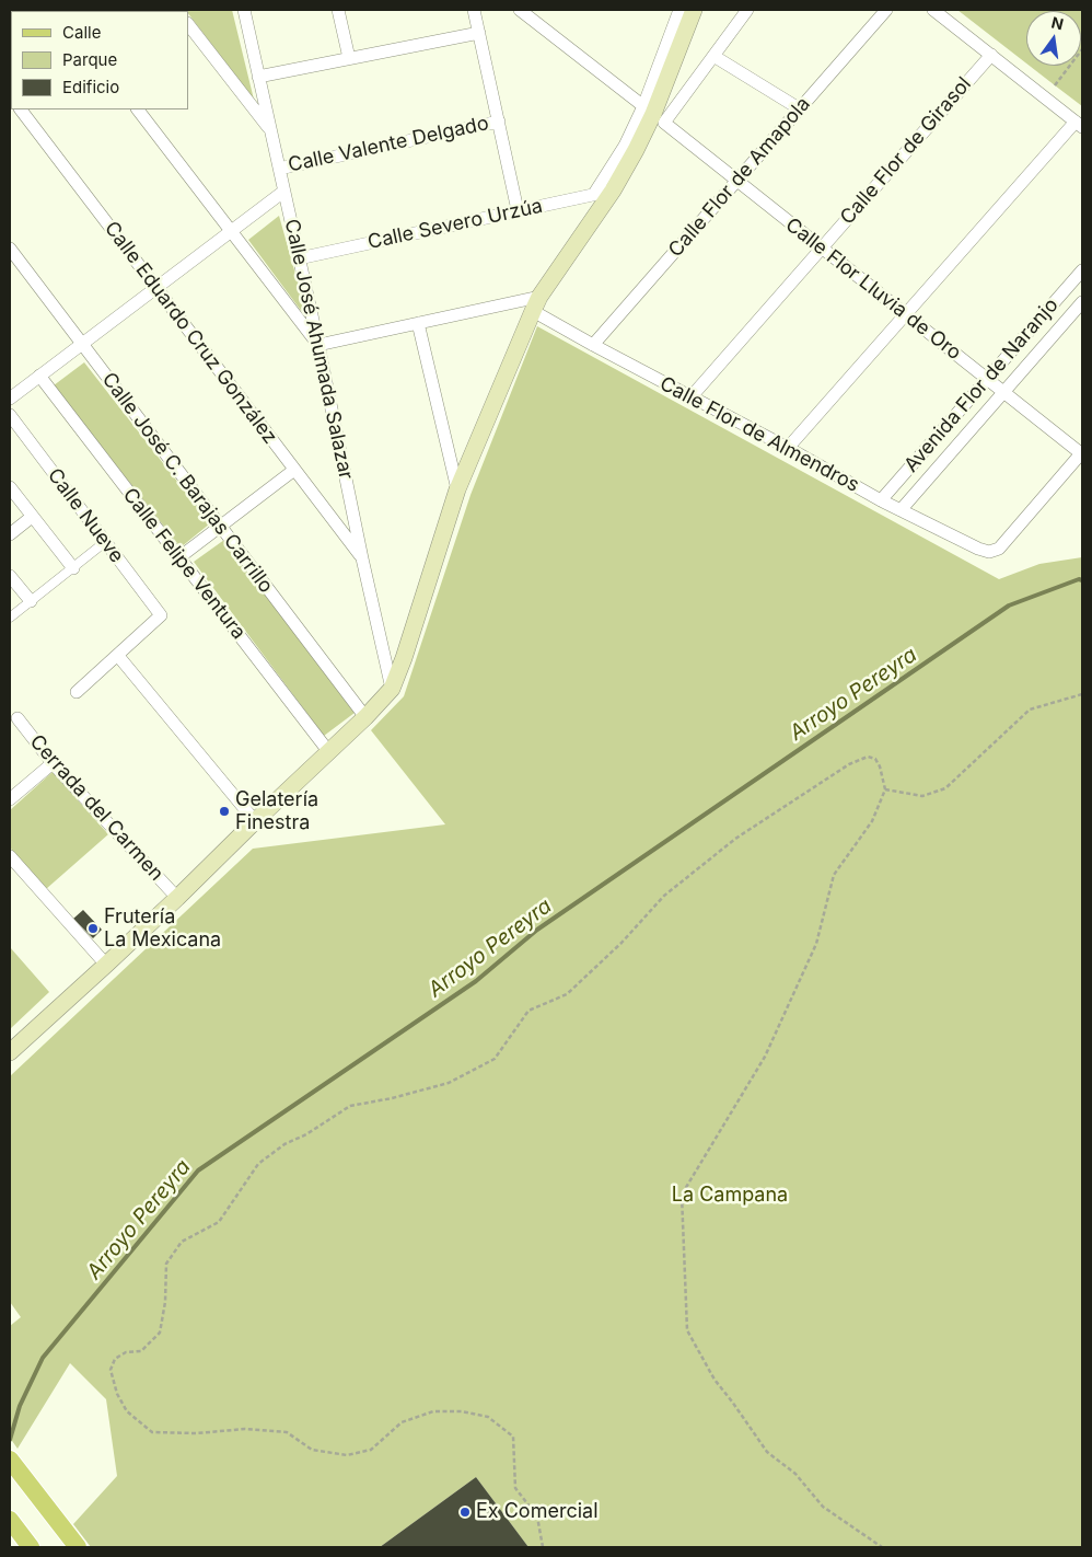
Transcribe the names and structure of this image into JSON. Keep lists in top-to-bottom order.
{
  "streets": {
    "street": [
      "Calle Valente Delgado",
      "Calle Flor de Girasol",
      "Calle Flor de Amapola",
      "Calle Severo Urzúa",
      "Calle Flor Lluvia de Oro",
      "Calle Eduardo Cruz González",
      "Calle José Ahumada Salazar",
      "Avenida Flor de Naranjo",
      "Calle Flor de Almendros",
      "Calle José C. Barajas Carrillo",
      "Calle Nueve",
      "Calle Felipe Ventura",
      "Cerrada del Carmen"
    ]
  },
  "crossings": [
    ["Calle Valente Delgado", "Calle José Ahumada Salazar"],
    ["Calle Flor de Girasol", "Calle Flor Lluvia de Oro"],
    ["Calle Flor de Girasol", "Calle Flor de Almendros"],
    ["Calle Flor de Amapola", "Calle Flor Lluvia de Oro"],
    ["Calle Flor de Amapola", "Calle Flor de Almendros"],
    ["Calle Severo Urzúa", "Calle José Ahumada Salazar"],
    ["Calle Flor Lluvia de Oro", "Avenida Flor de Naranjo"],
    ["Calle Flor Lluvia de Oro", "Calle Flor de Almendros"],
    ["Calle Eduardo Cruz González", "Calle José Ahumada Salazar"],
    ["Avenida Flor de Naranjo", "Calle Flor de Almendros"]
  ],
  "water": ["Arroyo Pereyra"],
  "parks": ["La Campana"],
  "places": ["Gelatería Finestra", "Frutería La Mexicana", "Ex Comercial"],
  "legend": ["Calle", "Parque", "Edificio"],
  "north": "top"
}
